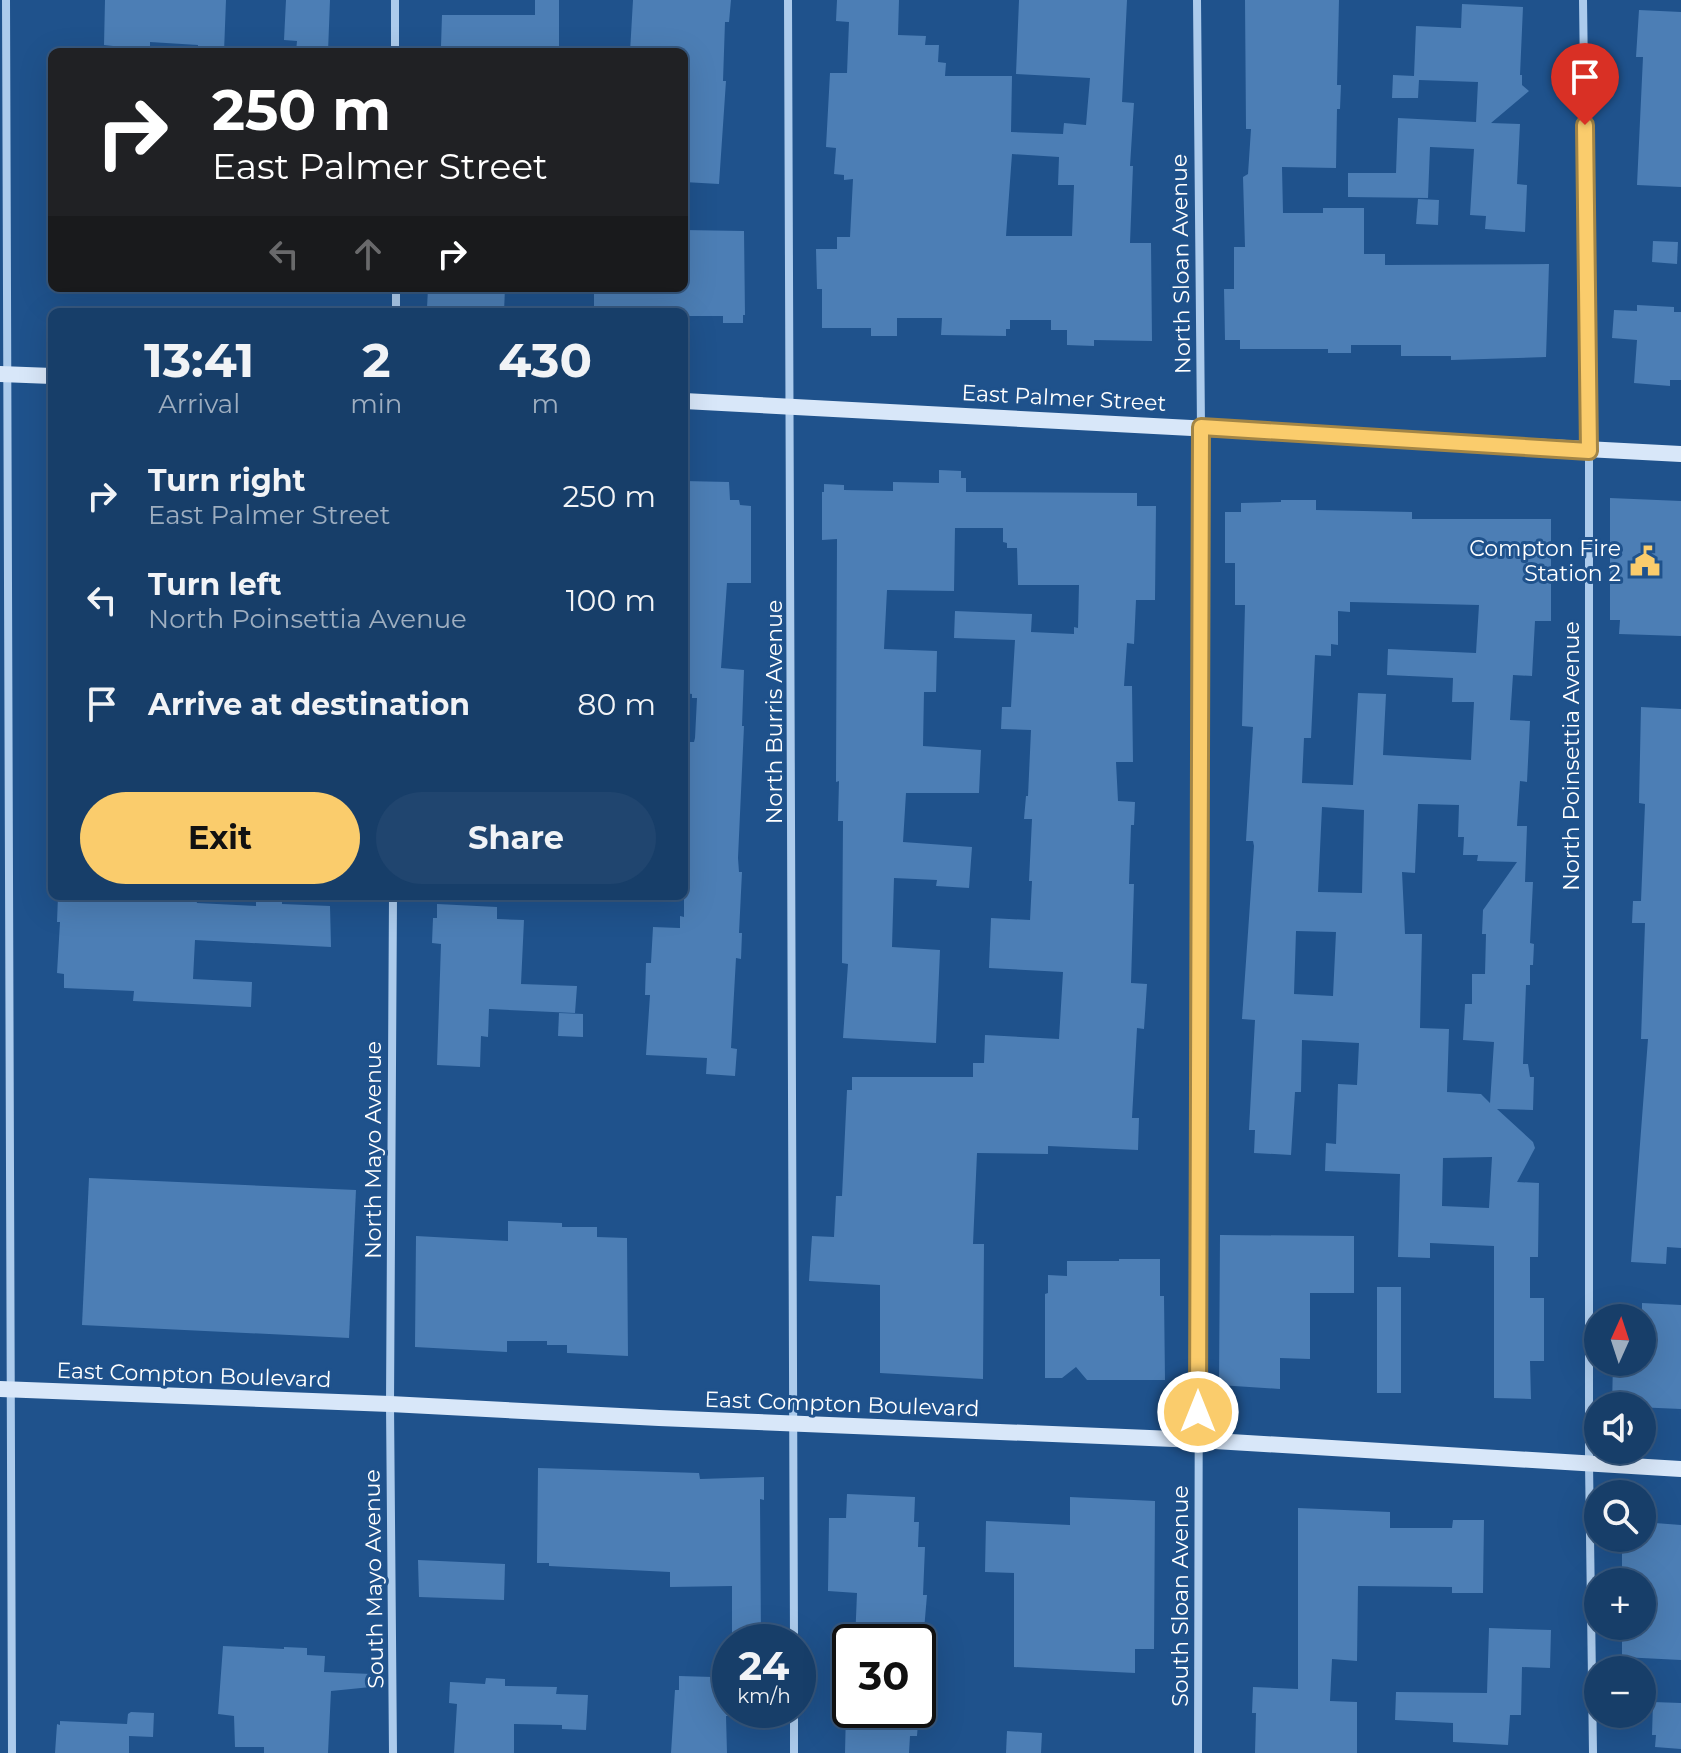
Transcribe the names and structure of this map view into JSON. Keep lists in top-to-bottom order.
{
  "streets": {
    "main road": ["East Palmer Street", "East Compton Boulevard"],
    "street": [
      "North Sloan Avenue",
      "North Burris Avenue",
      "North Poinsettia Avenue",
      "North Mayo Avenue",
      "South Mayo Avenue",
      "South Sloan Avenue"
    ]
  },
  "crossings": [
    ["North Sloan Avenue", "East Palmer Street"],
    ["North Sloan Avenue", "East Compton Boulevard"],
    ["North Sloan Avenue", "South Sloan Avenue"],
    ["East Palmer Street", "North Burris Avenue"],
    ["East Palmer Street", "North Poinsettia Avenue"],
    ["North Burris Avenue", "East Compton Boulevard"],
    ["North Mayo Avenue", "East Compton Boulevard"],
    ["North Mayo Avenue", "South Mayo Avenue"],
    ["East Compton Boulevard", "South Mayo Avenue"],
    ["East Compton Boulevard", "South Sloan Avenue"]
  ],
  "places": {
    "public building": ["Compton Fire Station 2"]
  },
  "north": "top",
  "page": {
    "turn": ["250 m", "East Palmer Street"],
    "eta": [
      "13:41",
      "Arrival",
      "2",
      "min",
      "430",
      "m"
    ],
    "list": [
      {
        "name": "Turn right",
        "note": "East Palmer Street",
        "value": "250 m"
      },
      {
        "name": "Turn left",
        "note": "North Poinsettia Avenue",
        "value": "100 m"
      },
      {
        "name": "Arrive at destination",
        "value": "80 m"
      }
    ],
    "buttons": ["Exit", "Share"],
    "map_buttons": ["+", "−"],
    "speed": "24 km/h",
    "limit": "30"
  }
}
